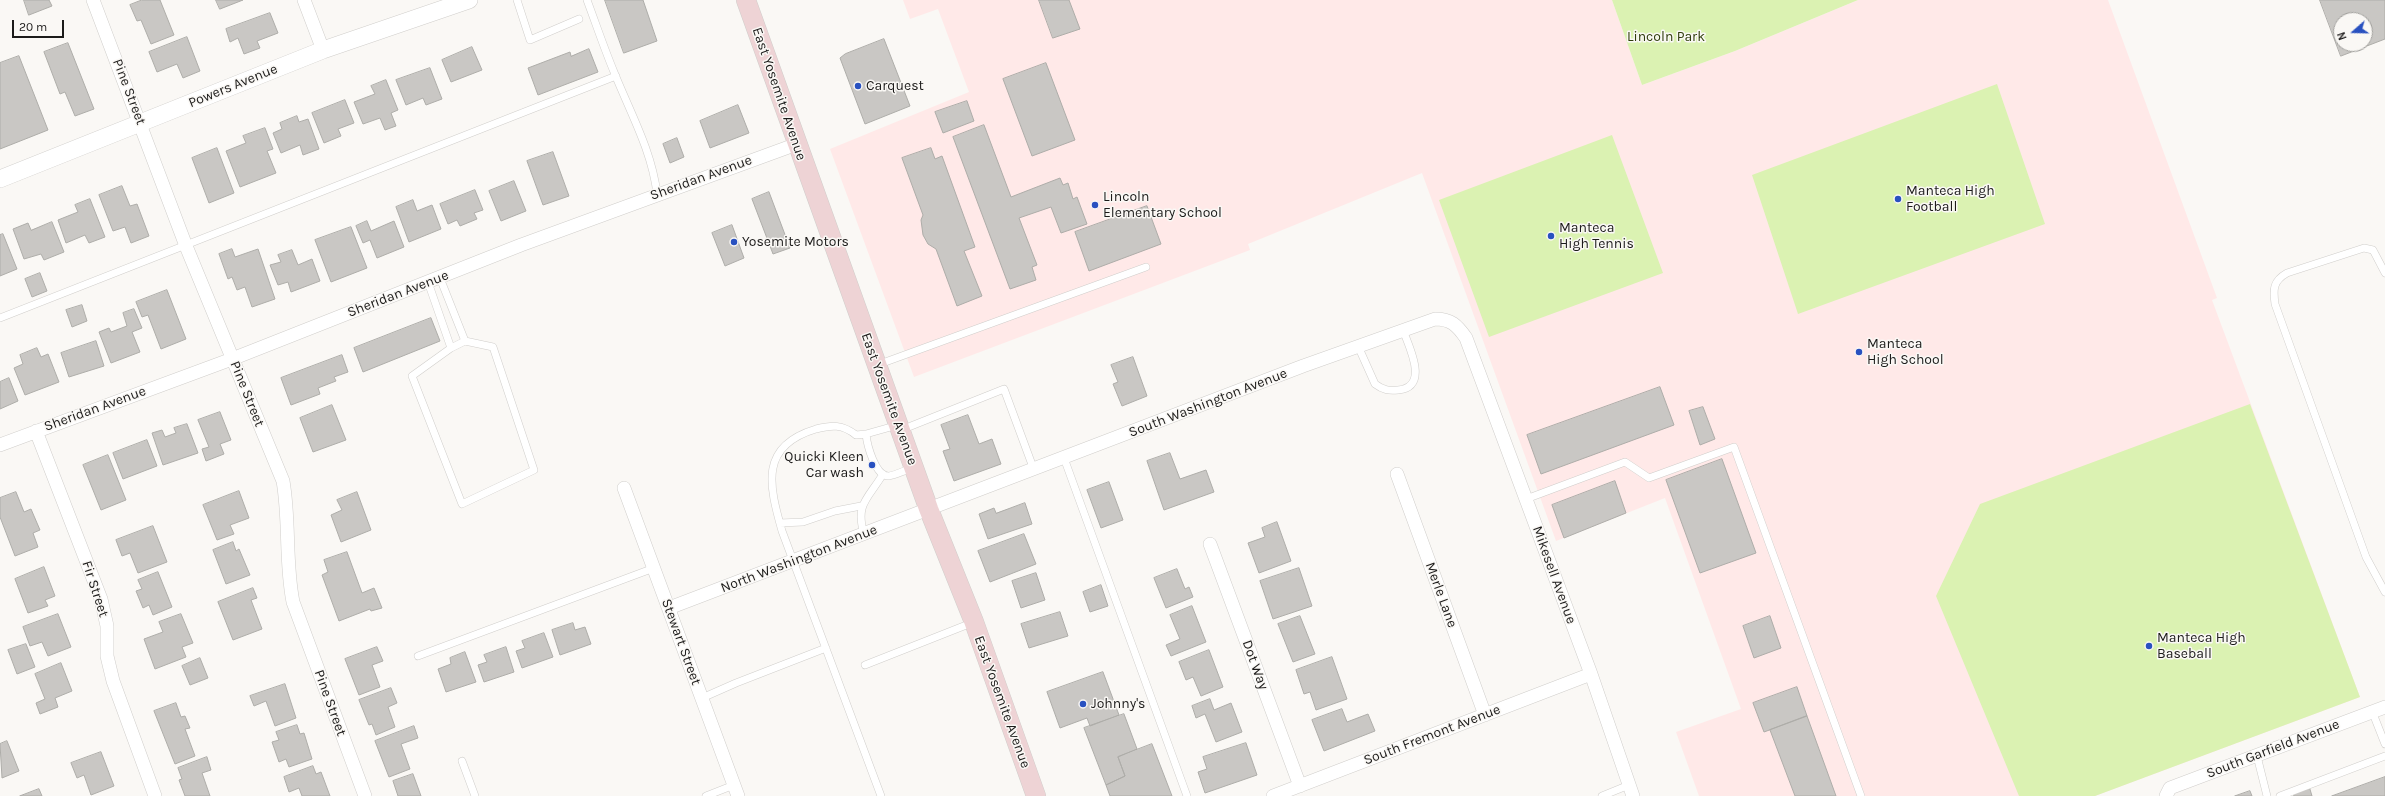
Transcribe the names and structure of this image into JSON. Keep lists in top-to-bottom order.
{
  "streets": {
    "main road": ["East Yosemite Avenue"],
    "street": [
      "Powers Avenue",
      "Pine Street",
      "Sheridan Avenue",
      "South Washington Avenue",
      "North Washington Avenue",
      "Mikesell Avenue",
      "Fir Street",
      "Merle Lane",
      "Stewart Street",
      "Dot Way",
      "South Fremont Avenue",
      "South Garfield Avenue"
    ]
  },
  "crossings": [
    ["Powers Avenue", "Pine Street"],
    ["Pine Street", "Sheridan Avenue"],
    ["East Yosemite Avenue", "Sheridan Avenue"],
    ["East Yosemite Avenue", "South Washington Avenue"],
    ["East Yosemite Avenue", "North Washington Avenue"],
    ["Sheridan Avenue", "Fir Street"],
    ["South Washington Avenue", "North Washington Avenue"],
    ["South Washington Avenue", "Mikesell Avenue"],
    ["North Washington Avenue", "Stewart Street"],
    ["Mikesell Avenue", "South Fremont Avenue"],
    ["Merle Lane", "South Fremont Avenue"],
    ["Dot Way", "South Fremont Avenue"]
  ],
  "parks": ["Lincoln Park"],
  "places": [
    "Carquest",
    "Manteca High Football",
    "Lincoln Elementary School",
    "Manteca High Tennis",
    "Yosemite Motors",
    "Manteca High School",
    "Quicki Kleen Car wash",
    "Manteca High Baseball",
    "Johnny's"
  ],
  "scale_bar": "20 m",
  "north": "left"
}
